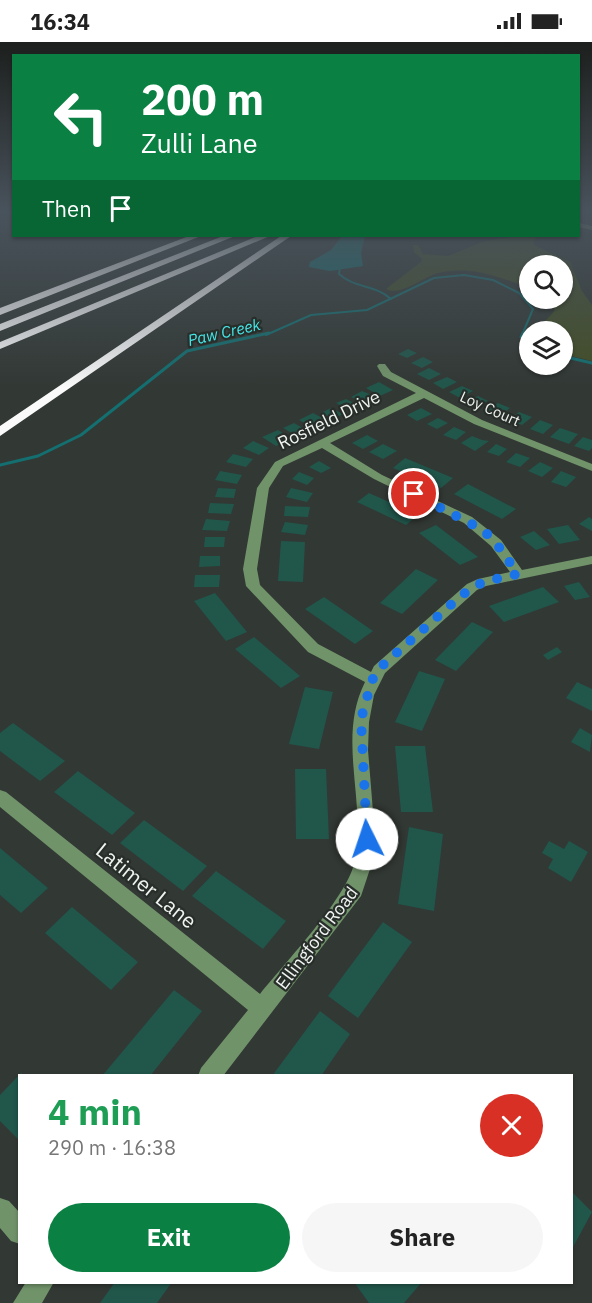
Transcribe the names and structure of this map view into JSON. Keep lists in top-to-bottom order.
{
  "streets": {
    "street": [
      "Loy Court",
      "Rosfield Drive",
      "Latimer Lane",
      "Ellingford Road"
    ]
  },
  "crossings": [
    ["Loy Court", "Rosfield Drive"],
    ["Rosfield Drive", "Ellingford Road"],
    ["Latimer Lane", "Ellingford Road"]
  ],
  "water": ["Paw Creek"],
  "page": {
    "status": "16:34",
    "turn": ["200 m", "Zulli Lane"],
    "then": "Then",
    "heading": ["4 min", "290 m · 16:38"],
    "buttons": ["Exit", "Share"]
  }
}
